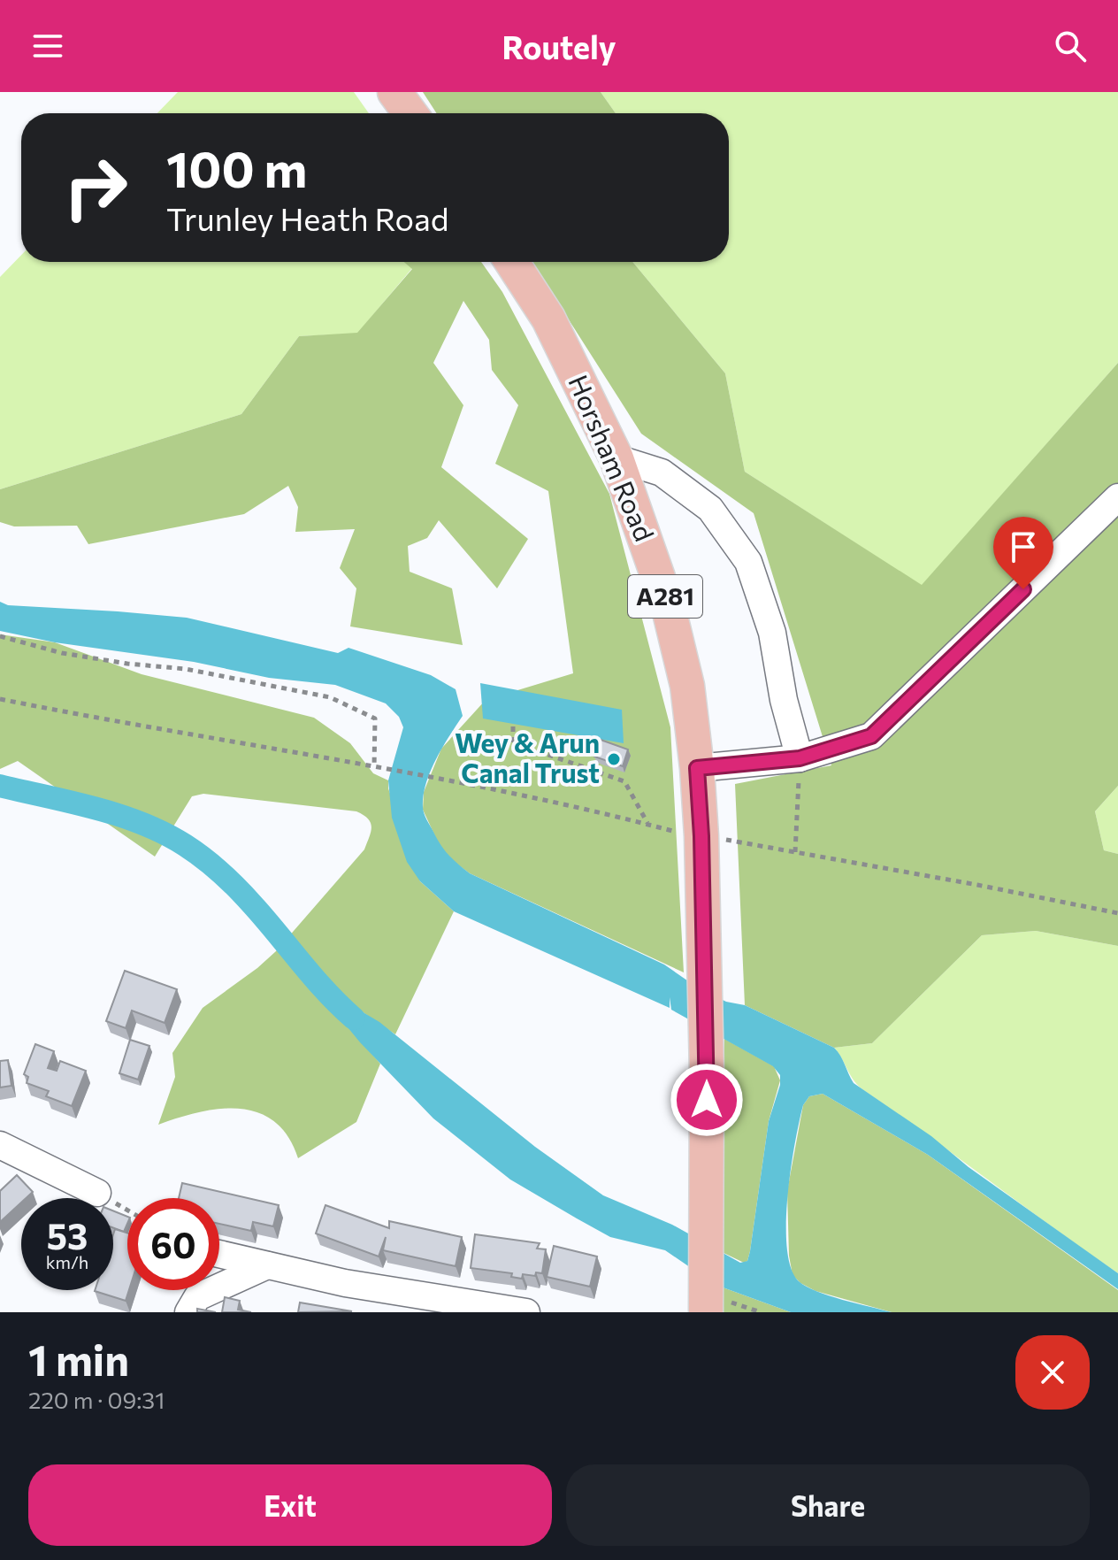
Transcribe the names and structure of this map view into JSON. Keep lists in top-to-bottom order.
{
  "streets": {
    "main road": ["Horsham Road", "A281"]
  },
  "places": ["Wey & Arun Canal Trust"],
  "page": {
    "header": "Routely",
    "turn": ["100 m", "Trunley Heath Road"],
    "speed": "53 km/h",
    "limit": "60",
    "heading": ["1 min", "220 m · 09:31"],
    "buttons": ["Exit", "Share"]
  }
}
